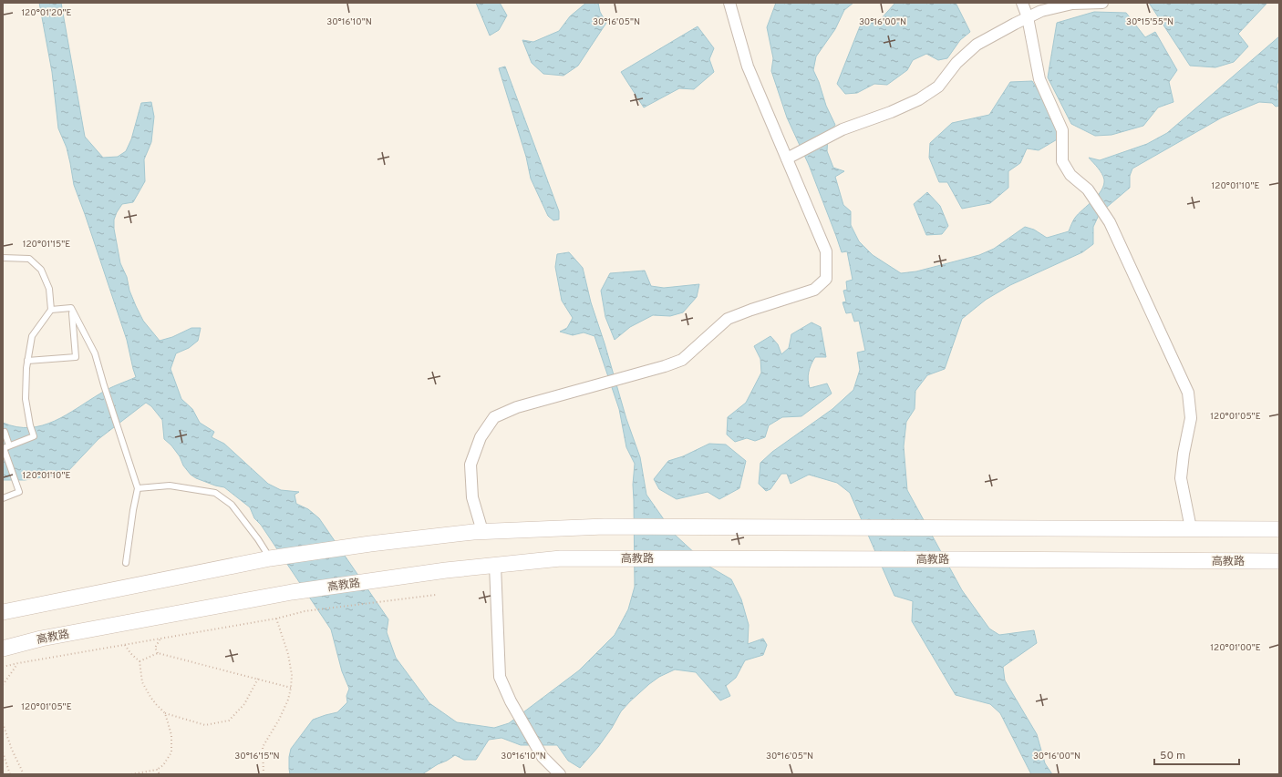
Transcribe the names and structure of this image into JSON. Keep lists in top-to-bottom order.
{
  "streets": {
    "main road": ["高教路"]
  },
  "scale_bar": "50 m",
  "coordinates": [
    "120°01'20\"E",
    "30°16'10\"N",
    "30°16'05\"N",
    "30°16'00\"N",
    "30°15'55\"N",
    "120°01'10\"E",
    "120°01'15\"E",
    "120°01'05\"E",
    "120°01'00\"E",
    "30°16'15\"N"
  ]
}
